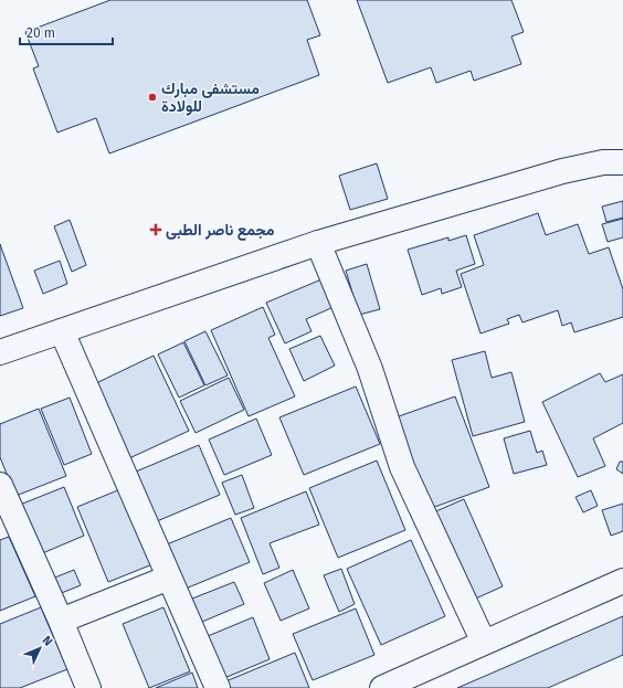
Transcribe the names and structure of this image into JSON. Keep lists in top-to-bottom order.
{
  "places": {
    "other": ["مستشفى مبارك للولادة"],
    "health": ["مجمع ناصر الطبى"]
  },
  "scale_bar": "20 m",
  "north": "top right"
}
